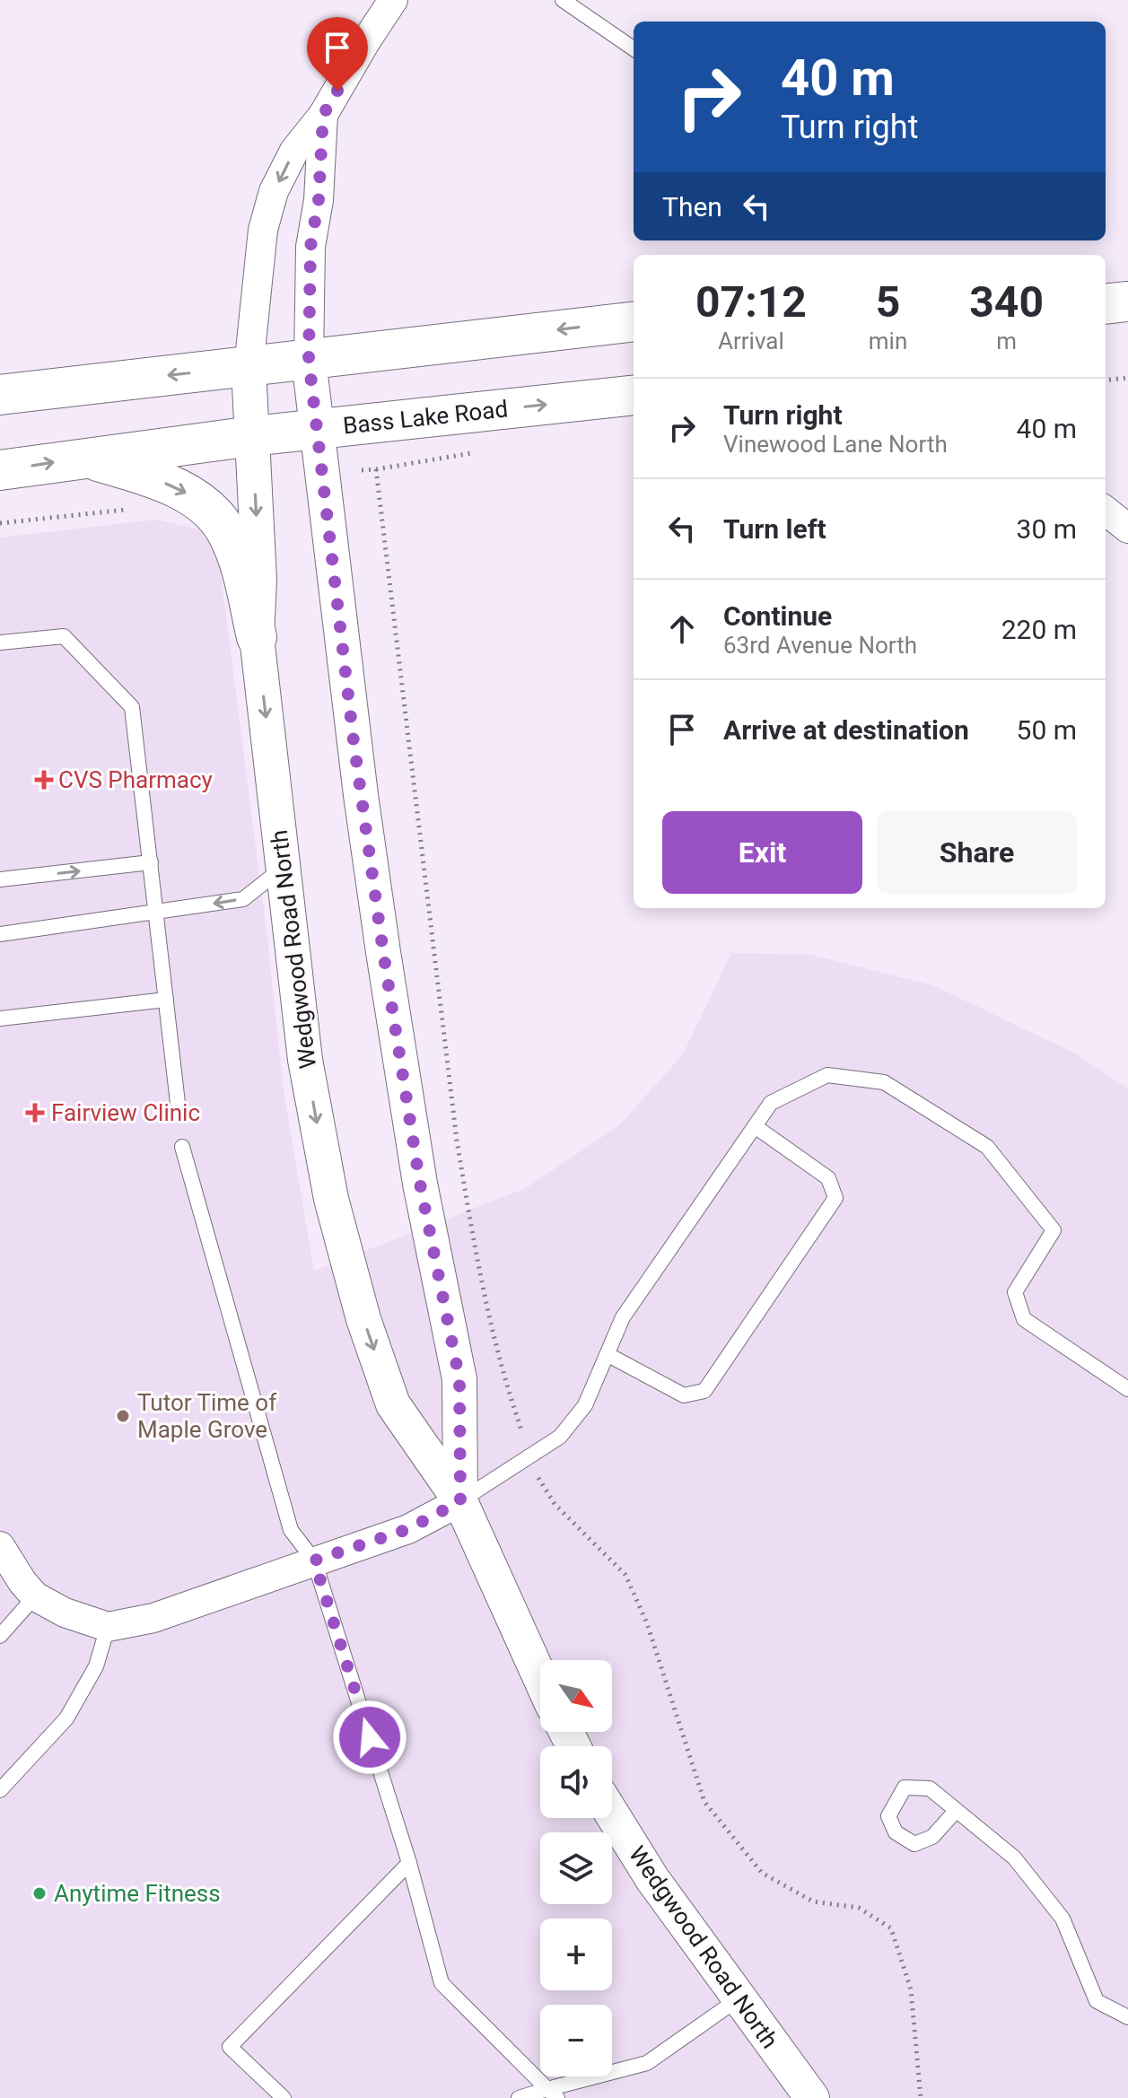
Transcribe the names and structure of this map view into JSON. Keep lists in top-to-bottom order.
{
  "streets": {
    "main road": ["Bass Lake Road"],
    "street": ["Wedgwood Road North"]
  },
  "crossings": [
    ["Bass Lake Road", "Wedgwood Road North"]
  ],
  "places": {
    "health": ["CVS Pharmacy", "Fairview Clinic"],
    "other": ["Tutor Time of Maple Grove", "Anytime Fitness"]
  },
  "north": "bottom right",
  "page": {
    "turn": ["40 m", "Turn right"],
    "then": "Then",
    "eta": [
      "07:12",
      "Arrival",
      "5",
      "min",
      "340",
      "m"
    ],
    "list": [
      {
        "name": "Turn right",
        "note": "Vinewood Lane North",
        "value": "40 m"
      },
      {
        "name": "Turn left",
        "value": "30 m"
      },
      {
        "name": "Continue",
        "note": "63rd Avenue North",
        "value": "220 m"
      },
      {
        "name": "Arrive at destination",
        "value": "50 m"
      }
    ],
    "buttons": ["Exit", "Share"],
    "map_buttons": ["+", "−"]
  }
}
